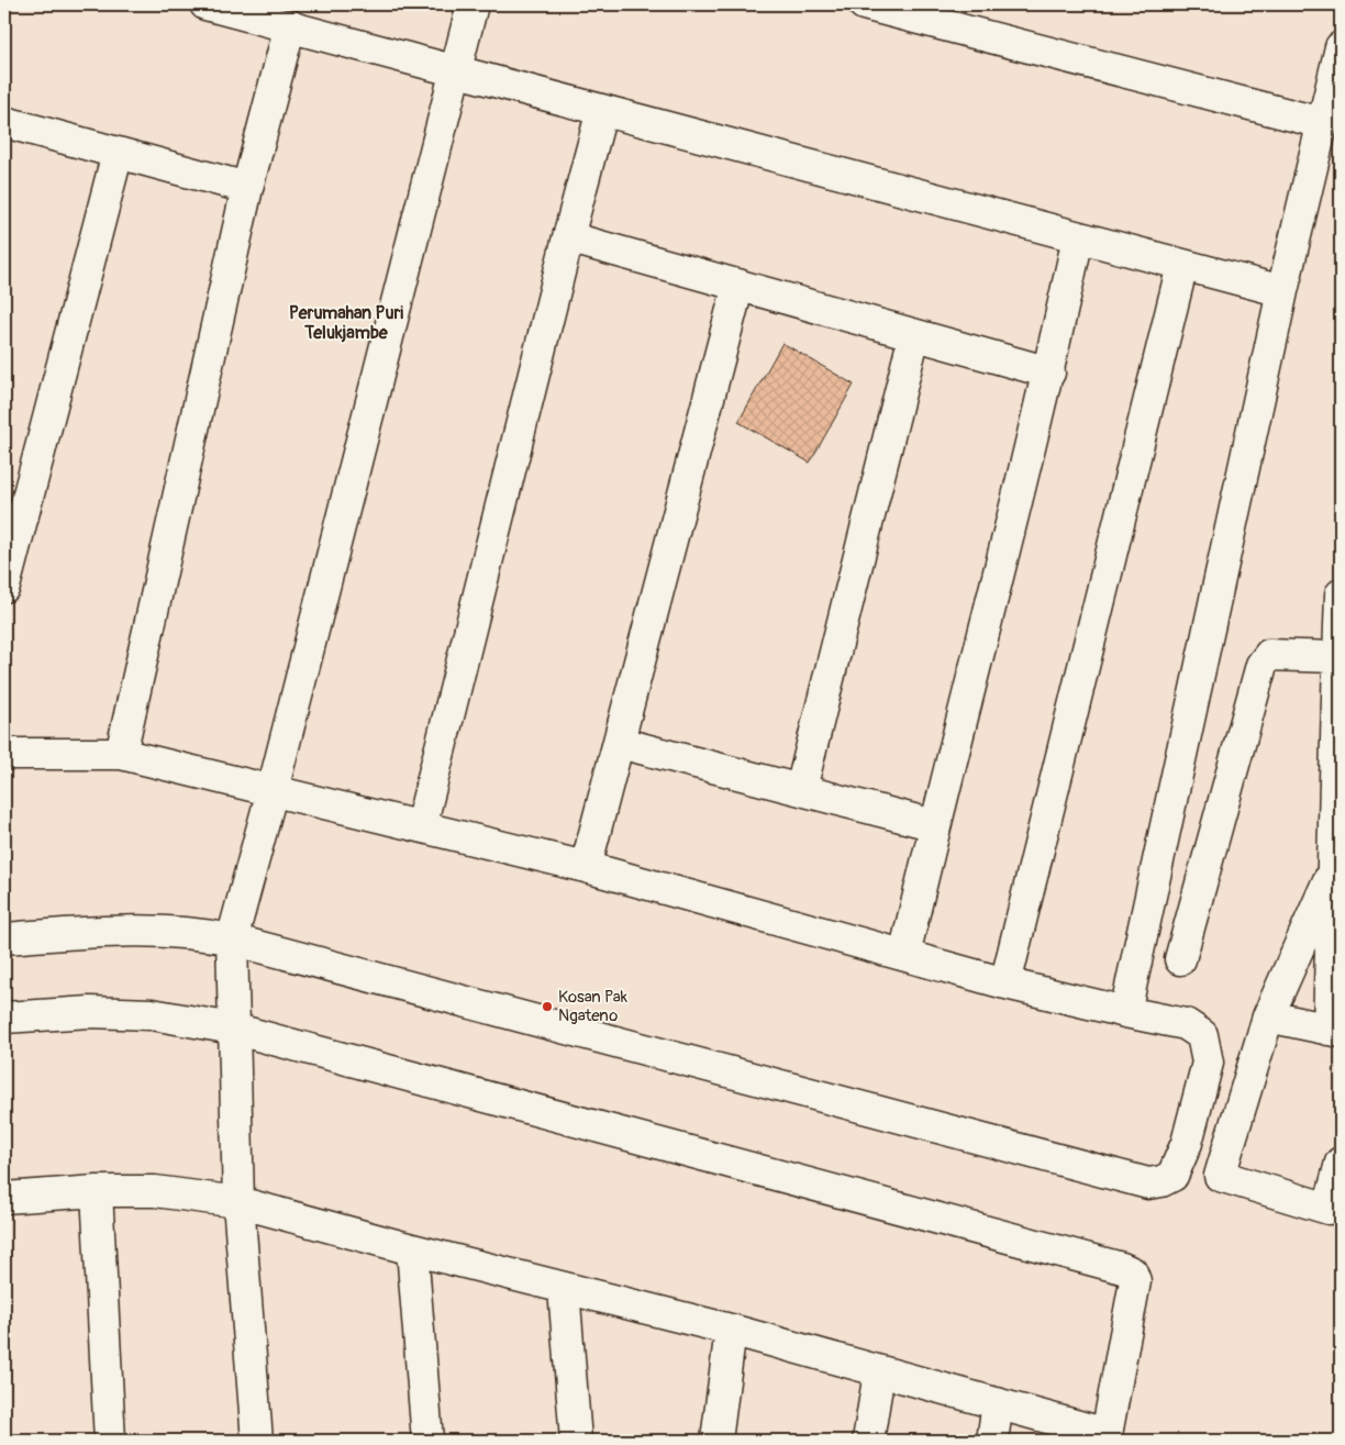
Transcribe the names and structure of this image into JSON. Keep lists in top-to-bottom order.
{
  "districts": ["Perumahan Puri Telukjambe"],
  "places": ["Kosan Pak Ngateno"]
}
